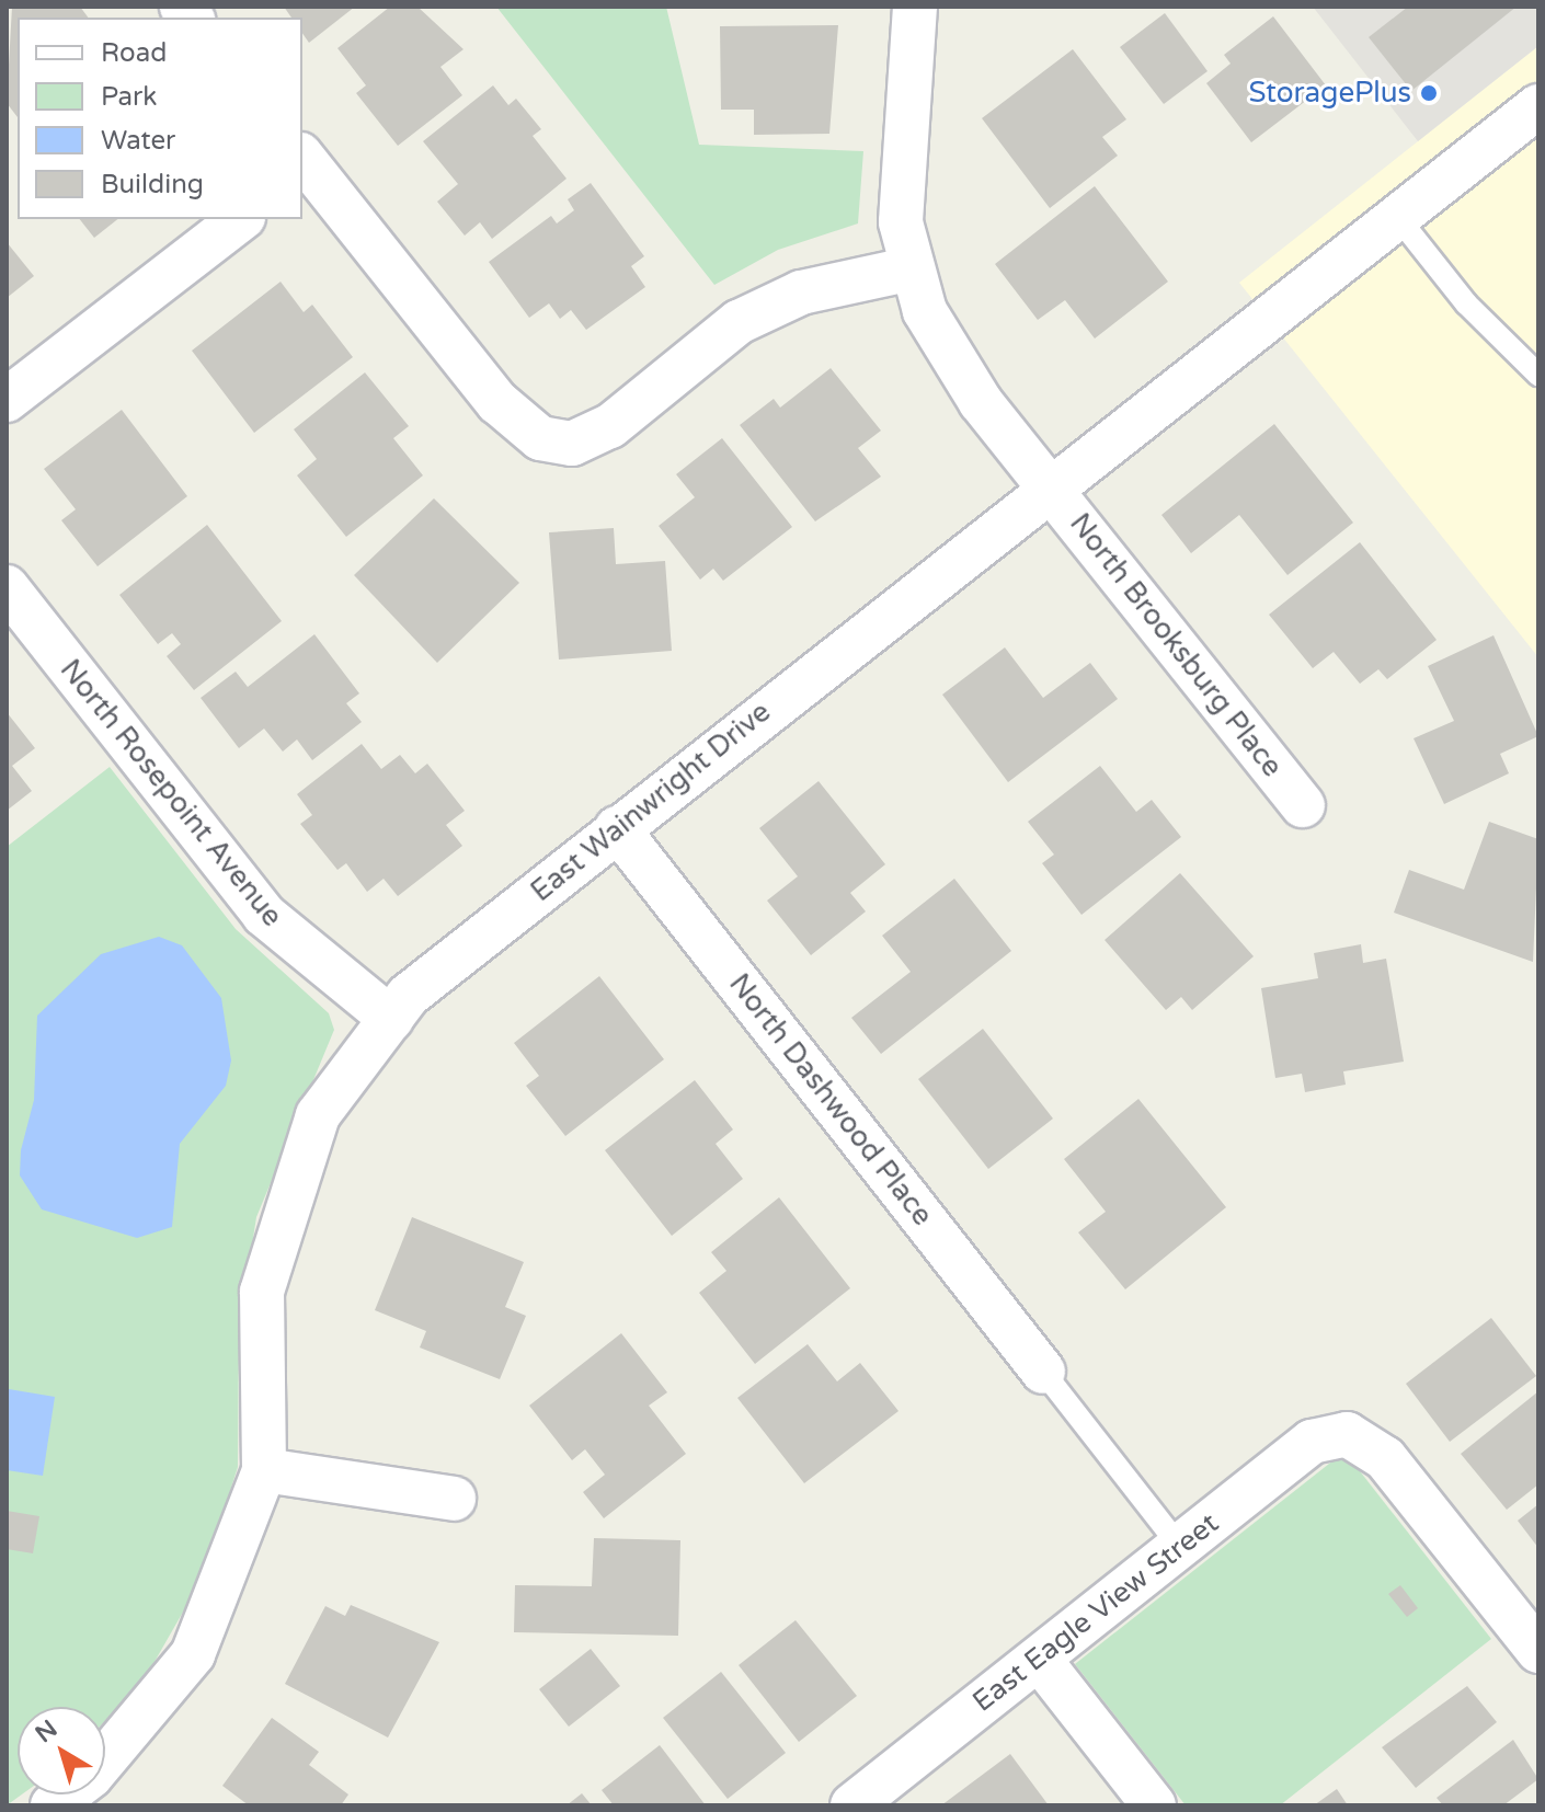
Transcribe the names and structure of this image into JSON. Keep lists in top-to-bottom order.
{
  "streets": {
    "street": [
      "North Brooksburg Place",
      "North Rosepoint Avenue",
      "East Wainwright Drive",
      "North Dashwood Place",
      "East Eagle View Street"
    ]
  },
  "crossings": [
    ["North Brooksburg Place", "East Wainwright Drive"],
    ["North Rosepoint Avenue", "East Wainwright Drive"],
    ["East Wainwright Drive", "North Dashwood Place"]
  ],
  "places": ["StoragePlus"],
  "legend": [
    "Road",
    "Park",
    "Water",
    "Building"
  ],
  "north": "top left"
}
